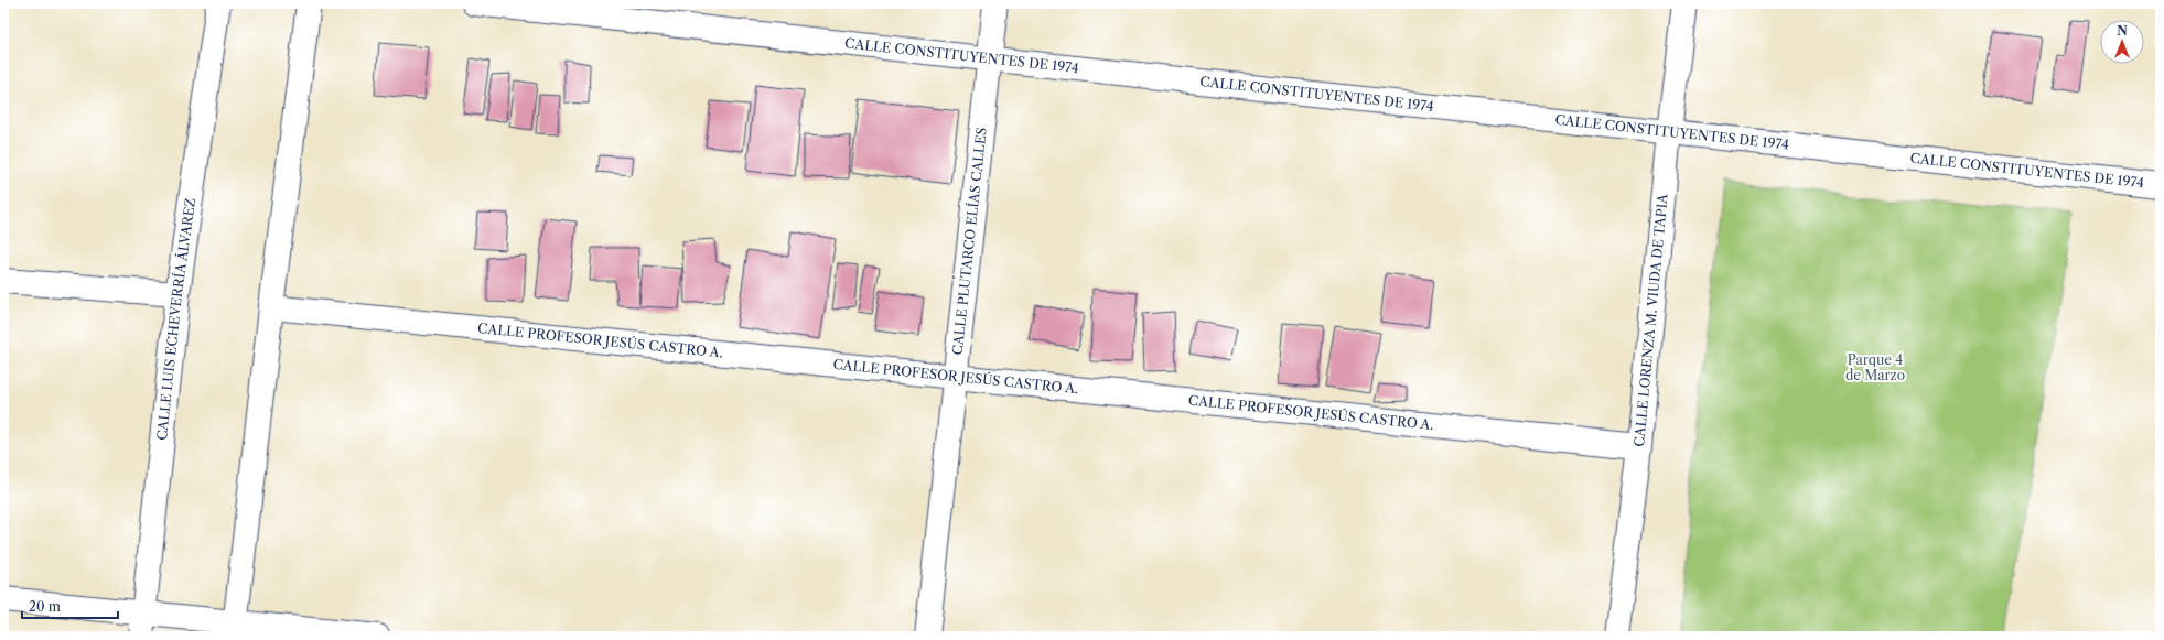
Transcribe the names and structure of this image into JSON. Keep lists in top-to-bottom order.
{
  "streets": {
    "street": [
      "CALLE CONSTITUYENTES DE 1974",
      "CALLE PLUTARCO ELÍAS CALLES",
      "CALLE LUIS ECHEVERRÍA ÁLVAREZ",
      "CALLE LORENZA M. VIUDA DE TAPIA",
      "CALLE PROFESOR JESÚS CASTRO A."
    ]
  },
  "crossings": [
    ["CALLE CONSTITUYENTES DE 1974", "CALLE PLUTARCO ELÍAS CALLES"],
    ["CALLE CONSTITUYENTES DE 1974", "CALLE LORENZA M. VIUDA DE TAPIA"],
    ["CALLE PLUTARCO ELÍAS CALLES", "CALLE PROFESOR JESÚS CASTRO A."],
    ["CALLE LORENZA M. VIUDA DE TAPIA", "CALLE PROFESOR JESÚS CASTRO A."]
  ],
  "parks": ["Parque 4 de Marzo"],
  "scale_bar": "20 m",
  "north": "top"
}
